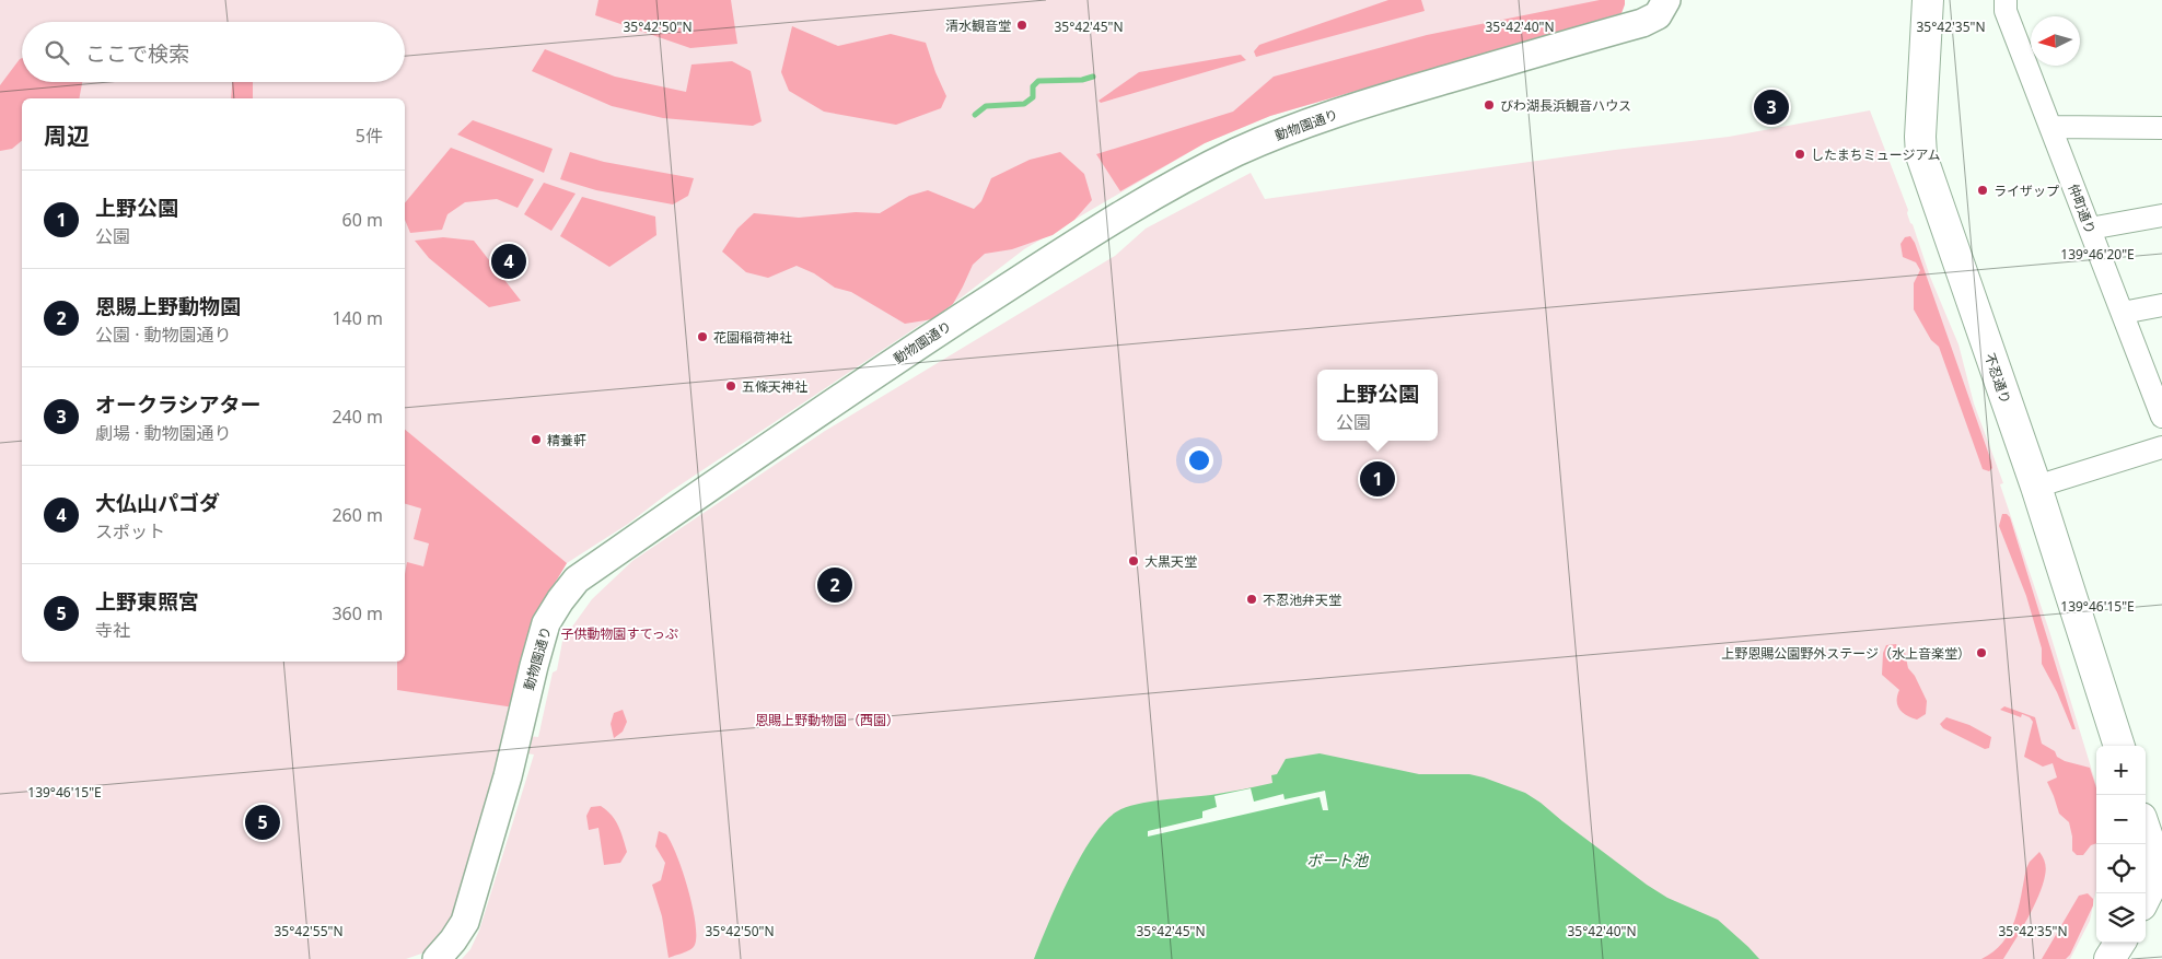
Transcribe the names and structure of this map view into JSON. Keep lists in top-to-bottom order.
{
  "streets": {
    "main road": ["不忍通り"],
    "street": ["動物園通り", "仲町通り"]
  },
  "water": ["ボート池"],
  "parks": ["子供動物園すてっぷ", "恩賜上野動物園（西園）"],
  "places": [
    "清水観音堂",
    "びわ湖長浜観音ハウス",
    "したまちミュージアム",
    "ライザップ",
    "花園稲荷神社",
    "五條天神社",
    "精養軒",
    "大黒天堂",
    "不忍池弁天堂",
    "上野恩賜公園野外ステージ（水上音楽堂）"
  ],
  "north": "left",
  "page": {
    "search": "ここで検索",
    "pins": [
      "3",
      "4",
      "1",
      "2",
      "5"
    ],
    "heading": ["周辺", "5件"],
    "list": [
      {
        "mark": "1",
        "name": "上野公園",
        "note": "公園",
        "value": "60 m"
      },
      {
        "mark": "2",
        "name": "恩賜上野動物園",
        "note": "公園 · 動物園通り",
        "value": "140 m"
      },
      {
        "mark": "3",
        "name": "オークラシアター",
        "note": "劇場 · 動物園通り",
        "value": "240 m"
      },
      {
        "mark": "4",
        "name": "大仏山パゴダ",
        "note": "スポット",
        "value": "260 m"
      },
      {
        "mark": "5",
        "name": "上野東照宮",
        "note": "寺社",
        "value": "360 m"
      }
    ],
    "popup": ["上野公園", "公園"],
    "map_buttons": ["+", "−"]
  },
  "coordinates": [
    "35°42'50\"N",
    "35°42'45\"N",
    "35°42'40\"N",
    "35°42'35\"N",
    "139°46'20\"E",
    "139°46'15\"E",
    "35°42'55\"N"
  ]
}
